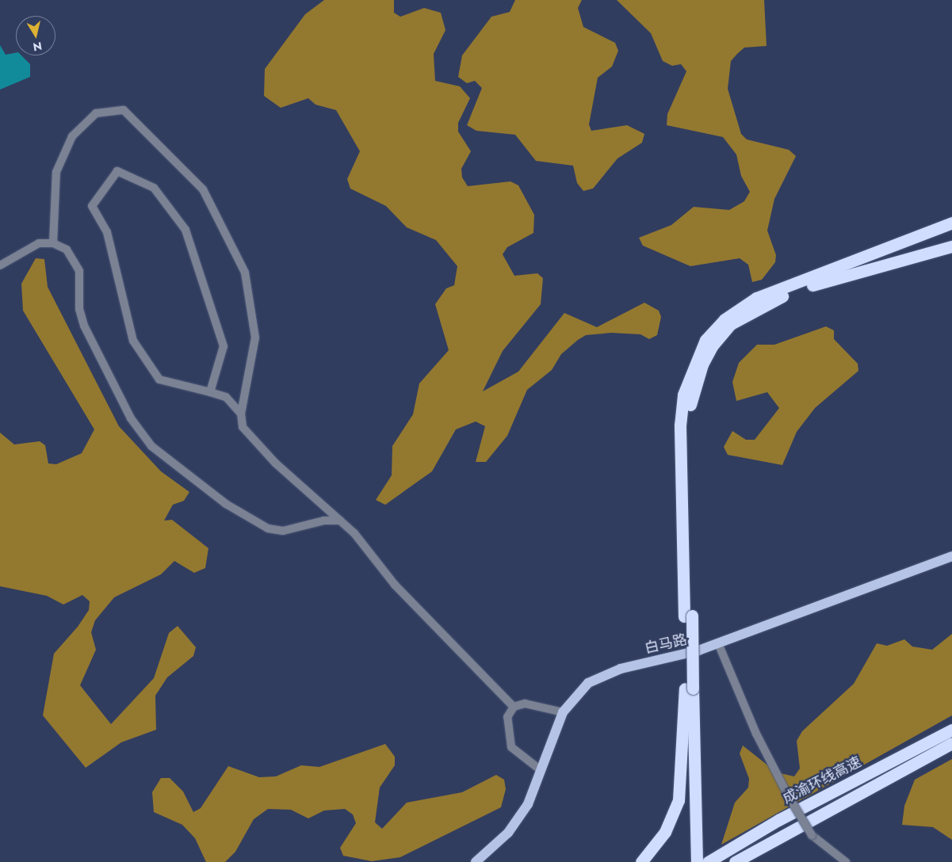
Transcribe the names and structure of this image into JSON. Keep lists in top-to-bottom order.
{
  "streets": {
    "highway": ["成渝环线高速"],
    "main road": ["白马路"]
  },
  "north": "bottom"
}
